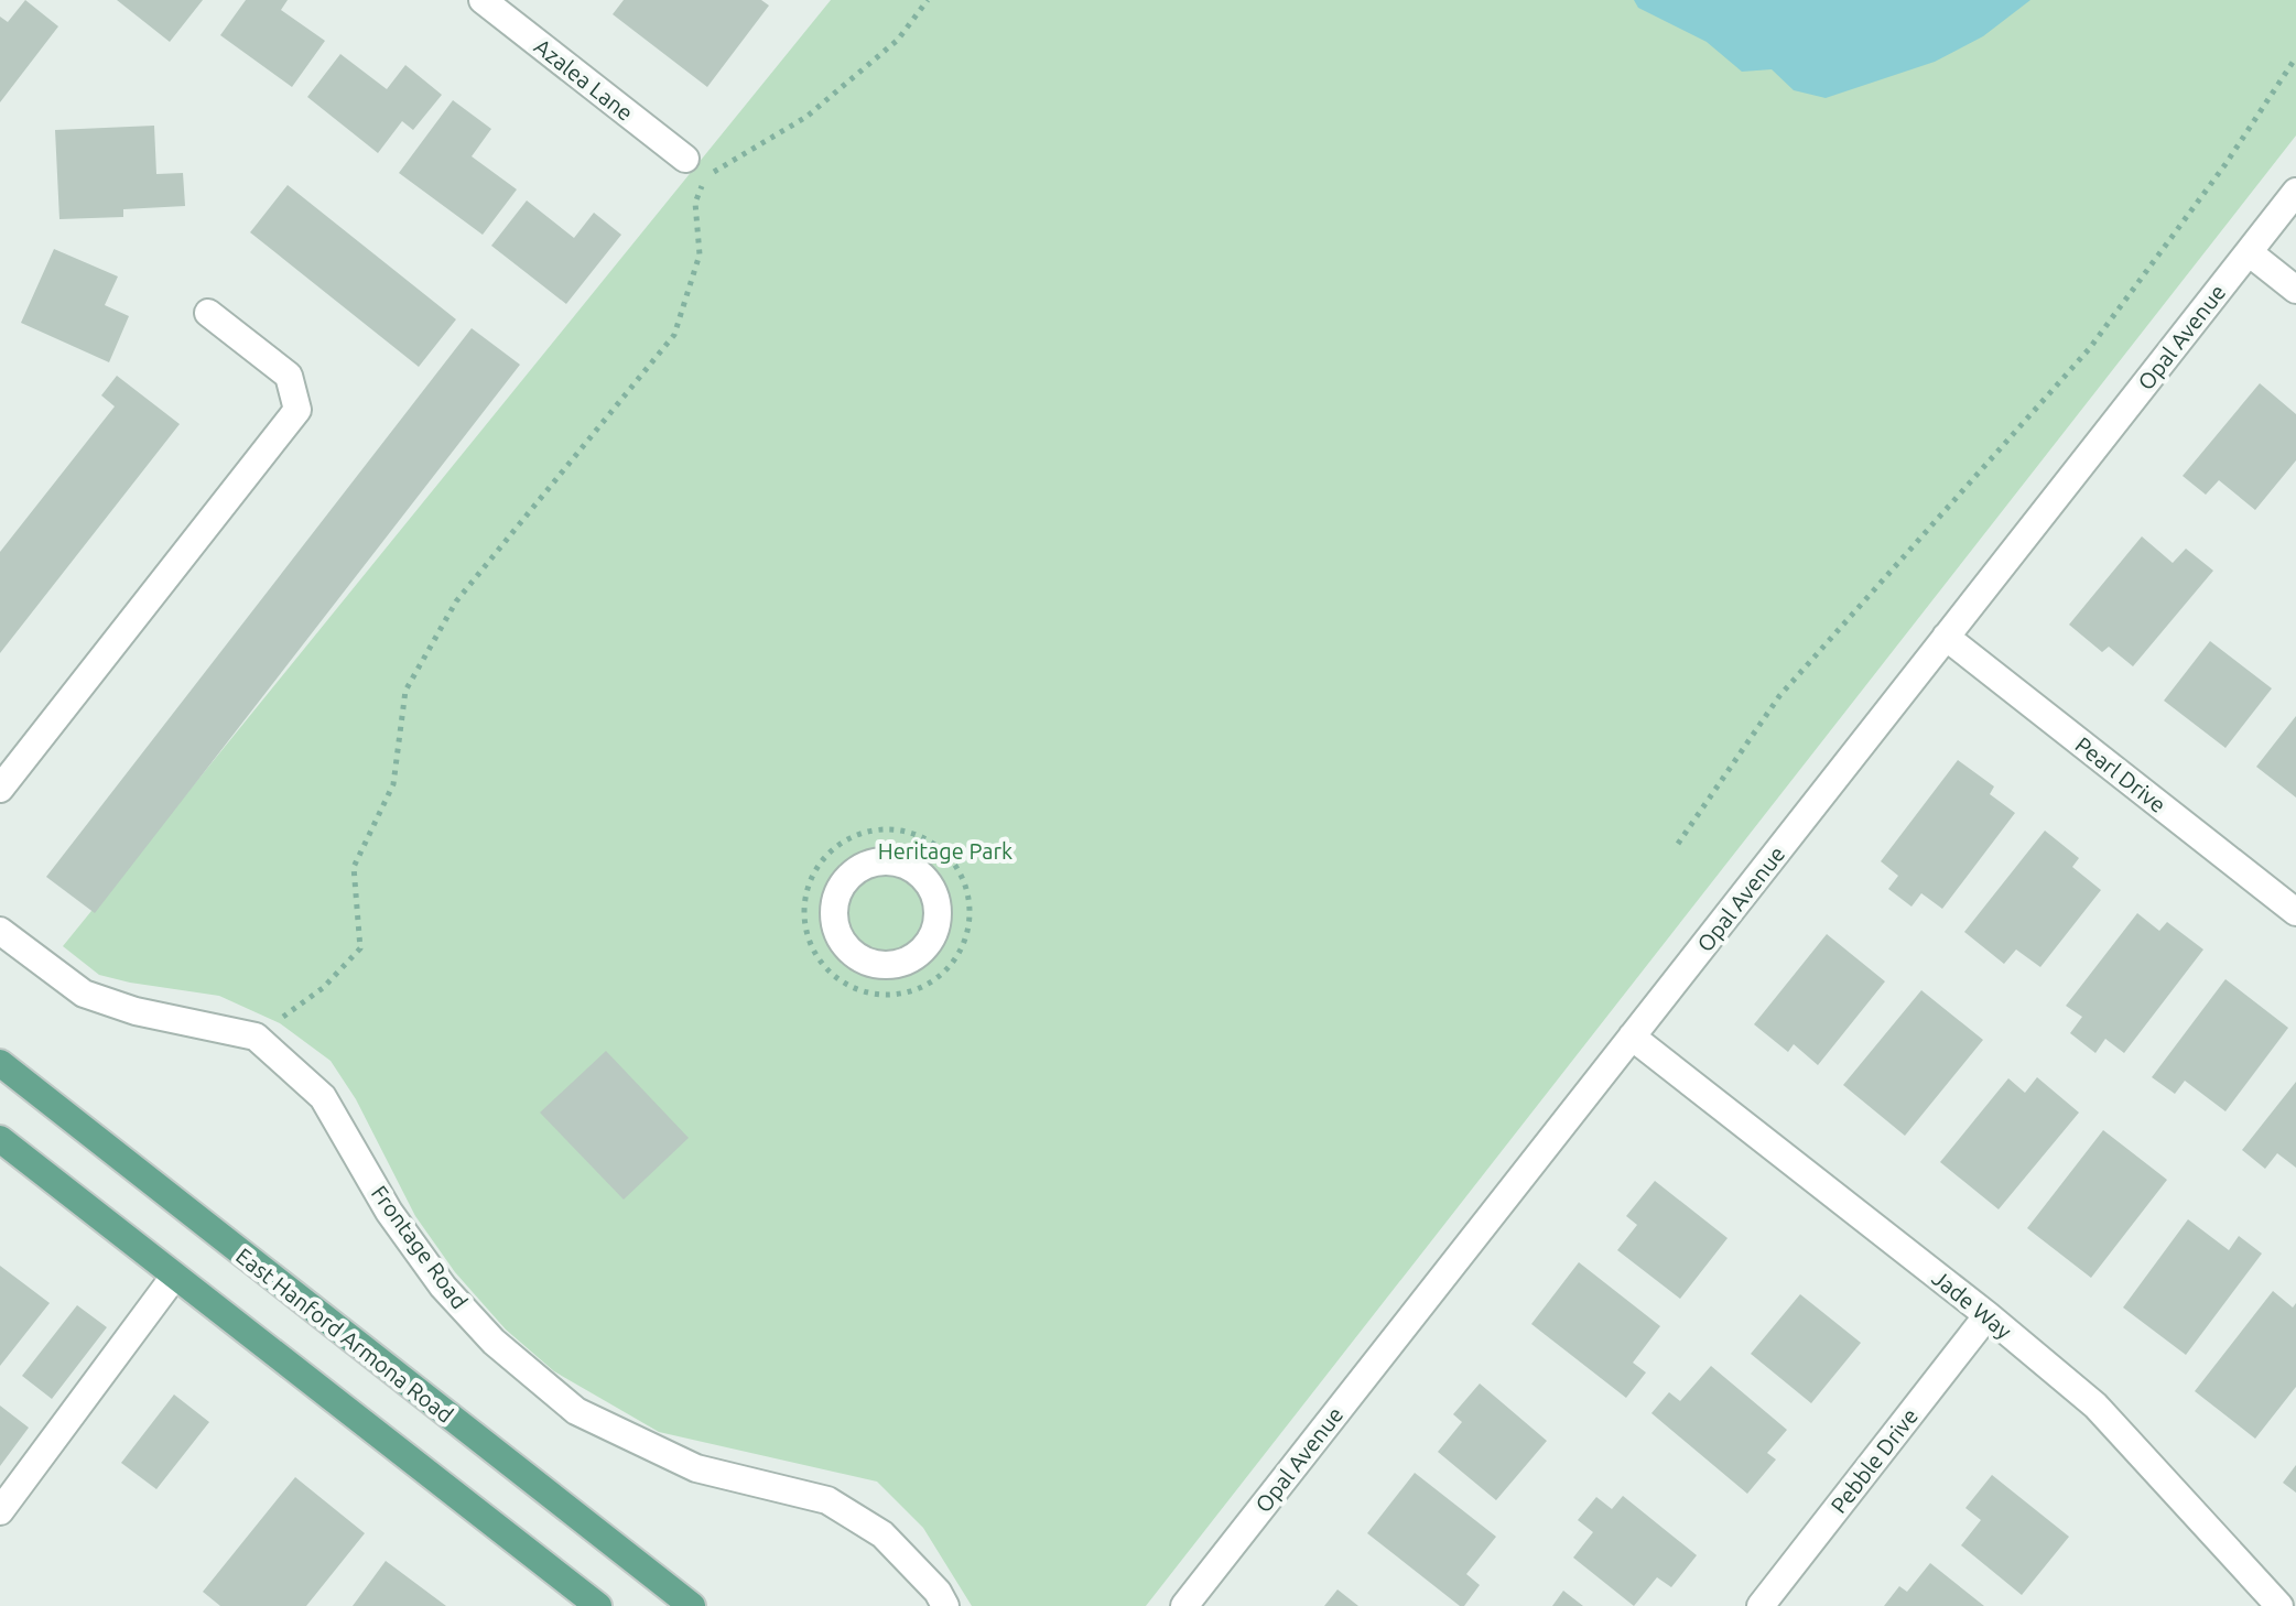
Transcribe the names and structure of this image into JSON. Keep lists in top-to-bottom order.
{
  "streets": {
    "main road": ["East Hanford Armona Road"],
    "street": [
      "Azalea Lane",
      "Opal Avenue",
      "Pearl Drive",
      "Frontage Road",
      "Jade Way",
      "Pebble Drive"
    ]
  },
  "crossings": [
    ["Opal Avenue", "Pearl Drive"],
    ["Opal Avenue", "Jade Way"],
    ["Jade Way", "Pebble Drive"]
  ],
  "parks": ["Heritage Park"]
}
